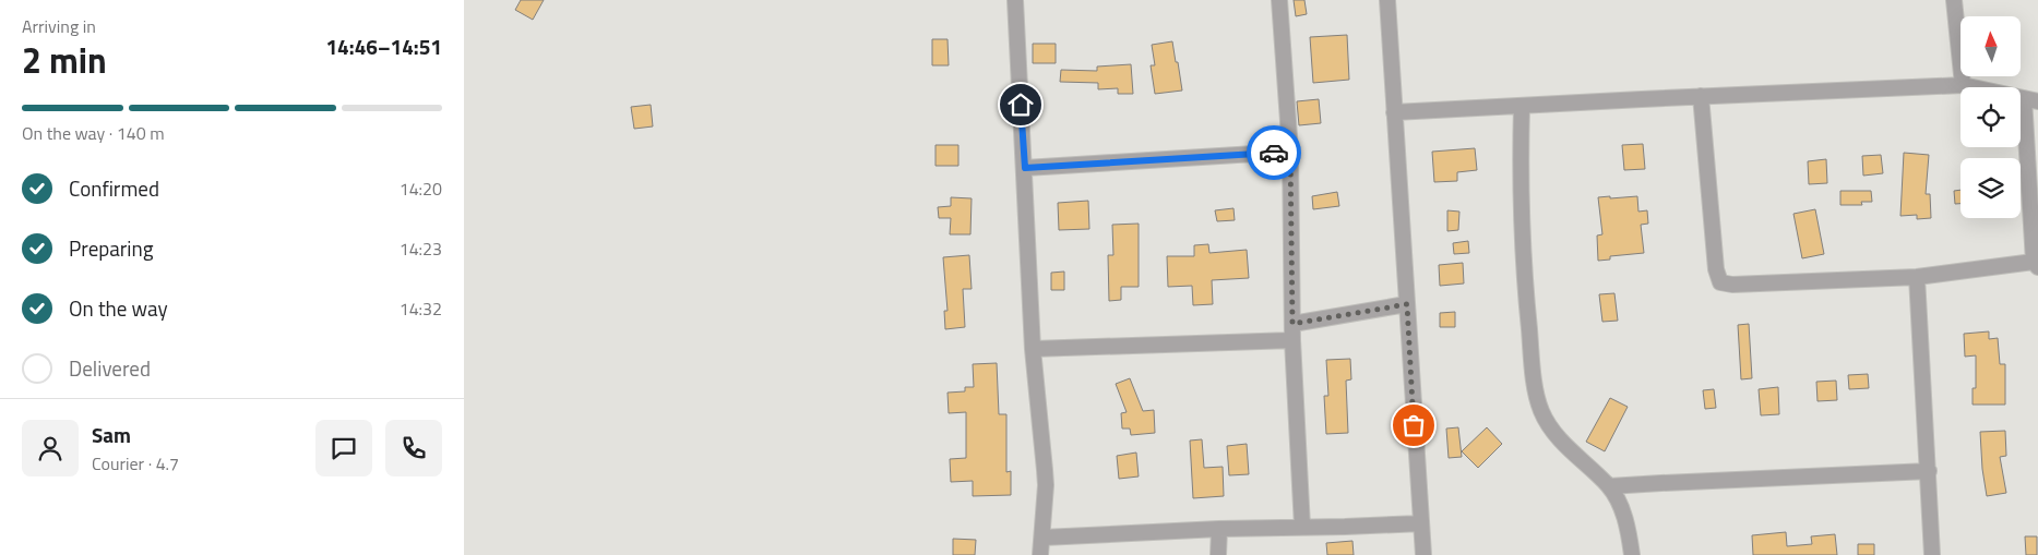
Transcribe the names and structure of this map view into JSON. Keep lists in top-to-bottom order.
{
  "north": "top",
  "page": {
    "heading": ["2 min", "Arriving in", "14:46–14:51"],
    "panel": ["Sam", "Courier · 4.7"],
    "bar": "On the way · 140 m",
    "list": [
      ["Confirmed", "14:20"],
      ["Preparing", "14:23"],
      ["On the way", "14:32"],
      "Delivered"
    ]
  }
}
